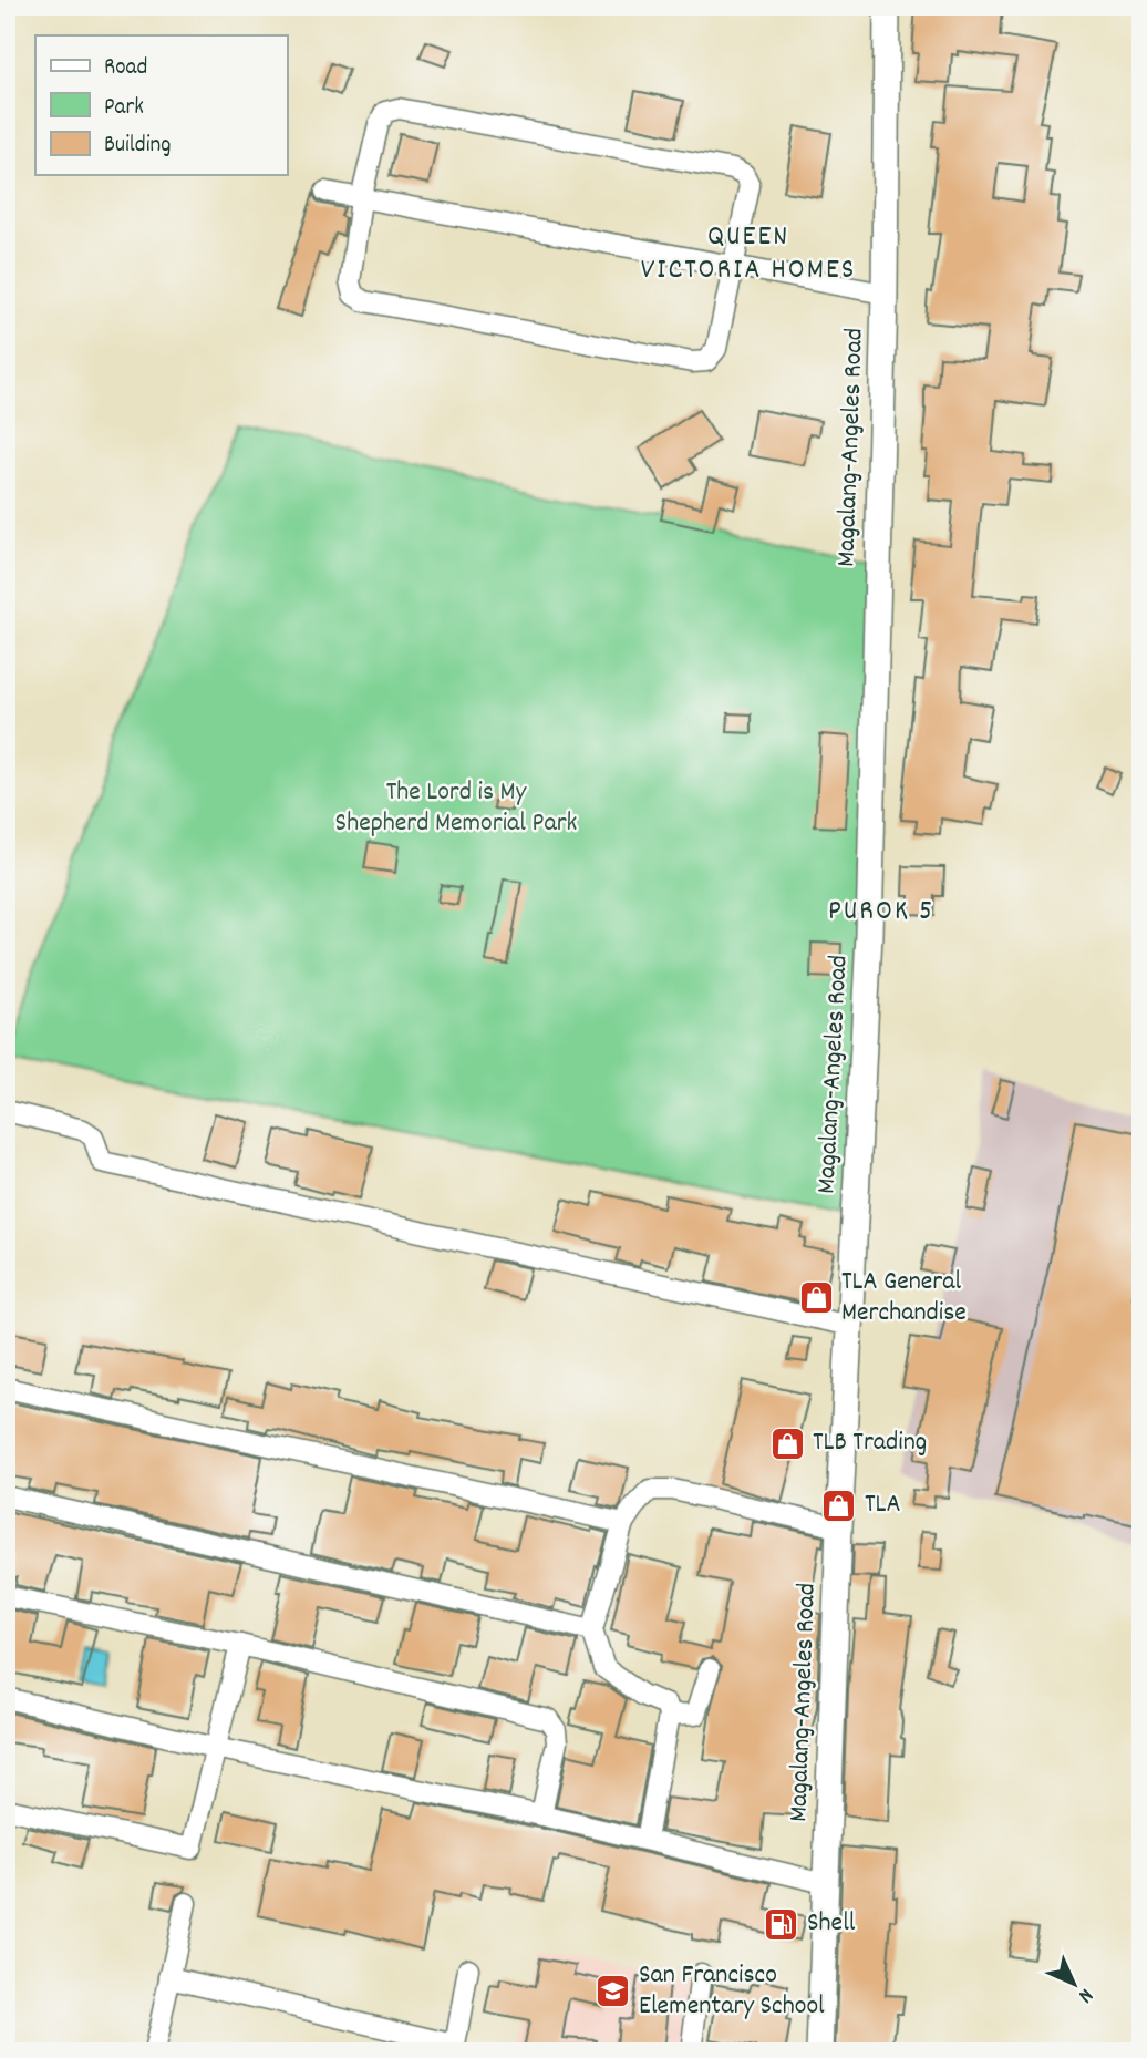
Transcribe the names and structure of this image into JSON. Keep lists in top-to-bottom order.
{
  "streets": {
    "main road": ["Magalang-Angeles Road"]
  },
  "districts": ["QUEEN VICTORIA HOMES", "PUROK 5"],
  "parks": ["The Lord is My Shepherd Memorial Park"],
  "places": {
    "shop": ["TLA General Merchandise", "TLB Trading", "TLA"],
    "fuel station": ["Shell"],
    "school or university": ["San Francisco Elementary School"]
  },
  "legend": ["Road", "Park", "Building"],
  "north": "bottom right"
}
